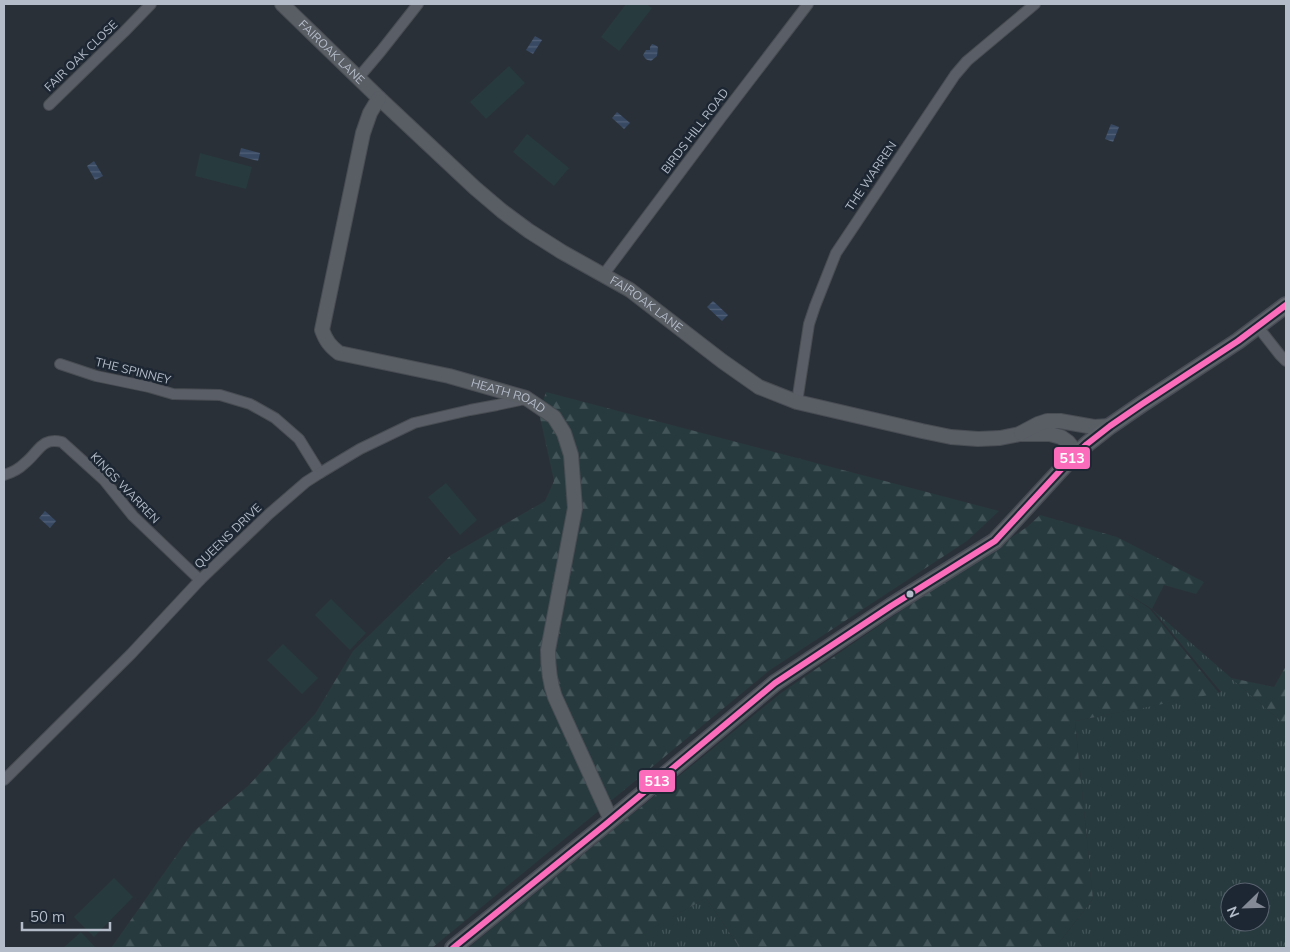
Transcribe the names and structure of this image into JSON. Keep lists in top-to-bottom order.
{
  "streets": {
    "main road": ["FAIROAK LANE", "HEATH ROAD"],
    "street": [
      "FAIR OAK CLOSE",
      "BIRDS HILL ROAD",
      "THE WARREN",
      "THE SPINNEY",
      "KINGS WARREN",
      "QUEENS DRIVE"
    ]
  },
  "crossings": [
    ["FAIROAK LANE", "BIRDS HILL ROAD"],
    ["FAIROAK LANE", "THE WARREN"],
    ["FAIROAK LANE", "HEATH ROAD"],
    ["THE SPINNEY", "QUEENS DRIVE"],
    ["HEATH ROAD", "QUEENS DRIVE"],
    ["KINGS WARREN", "QUEENS DRIVE"]
  ],
  "lines": ["transit line 513"],
  "scale_bar": "50 m",
  "north": "bottom left"
}
